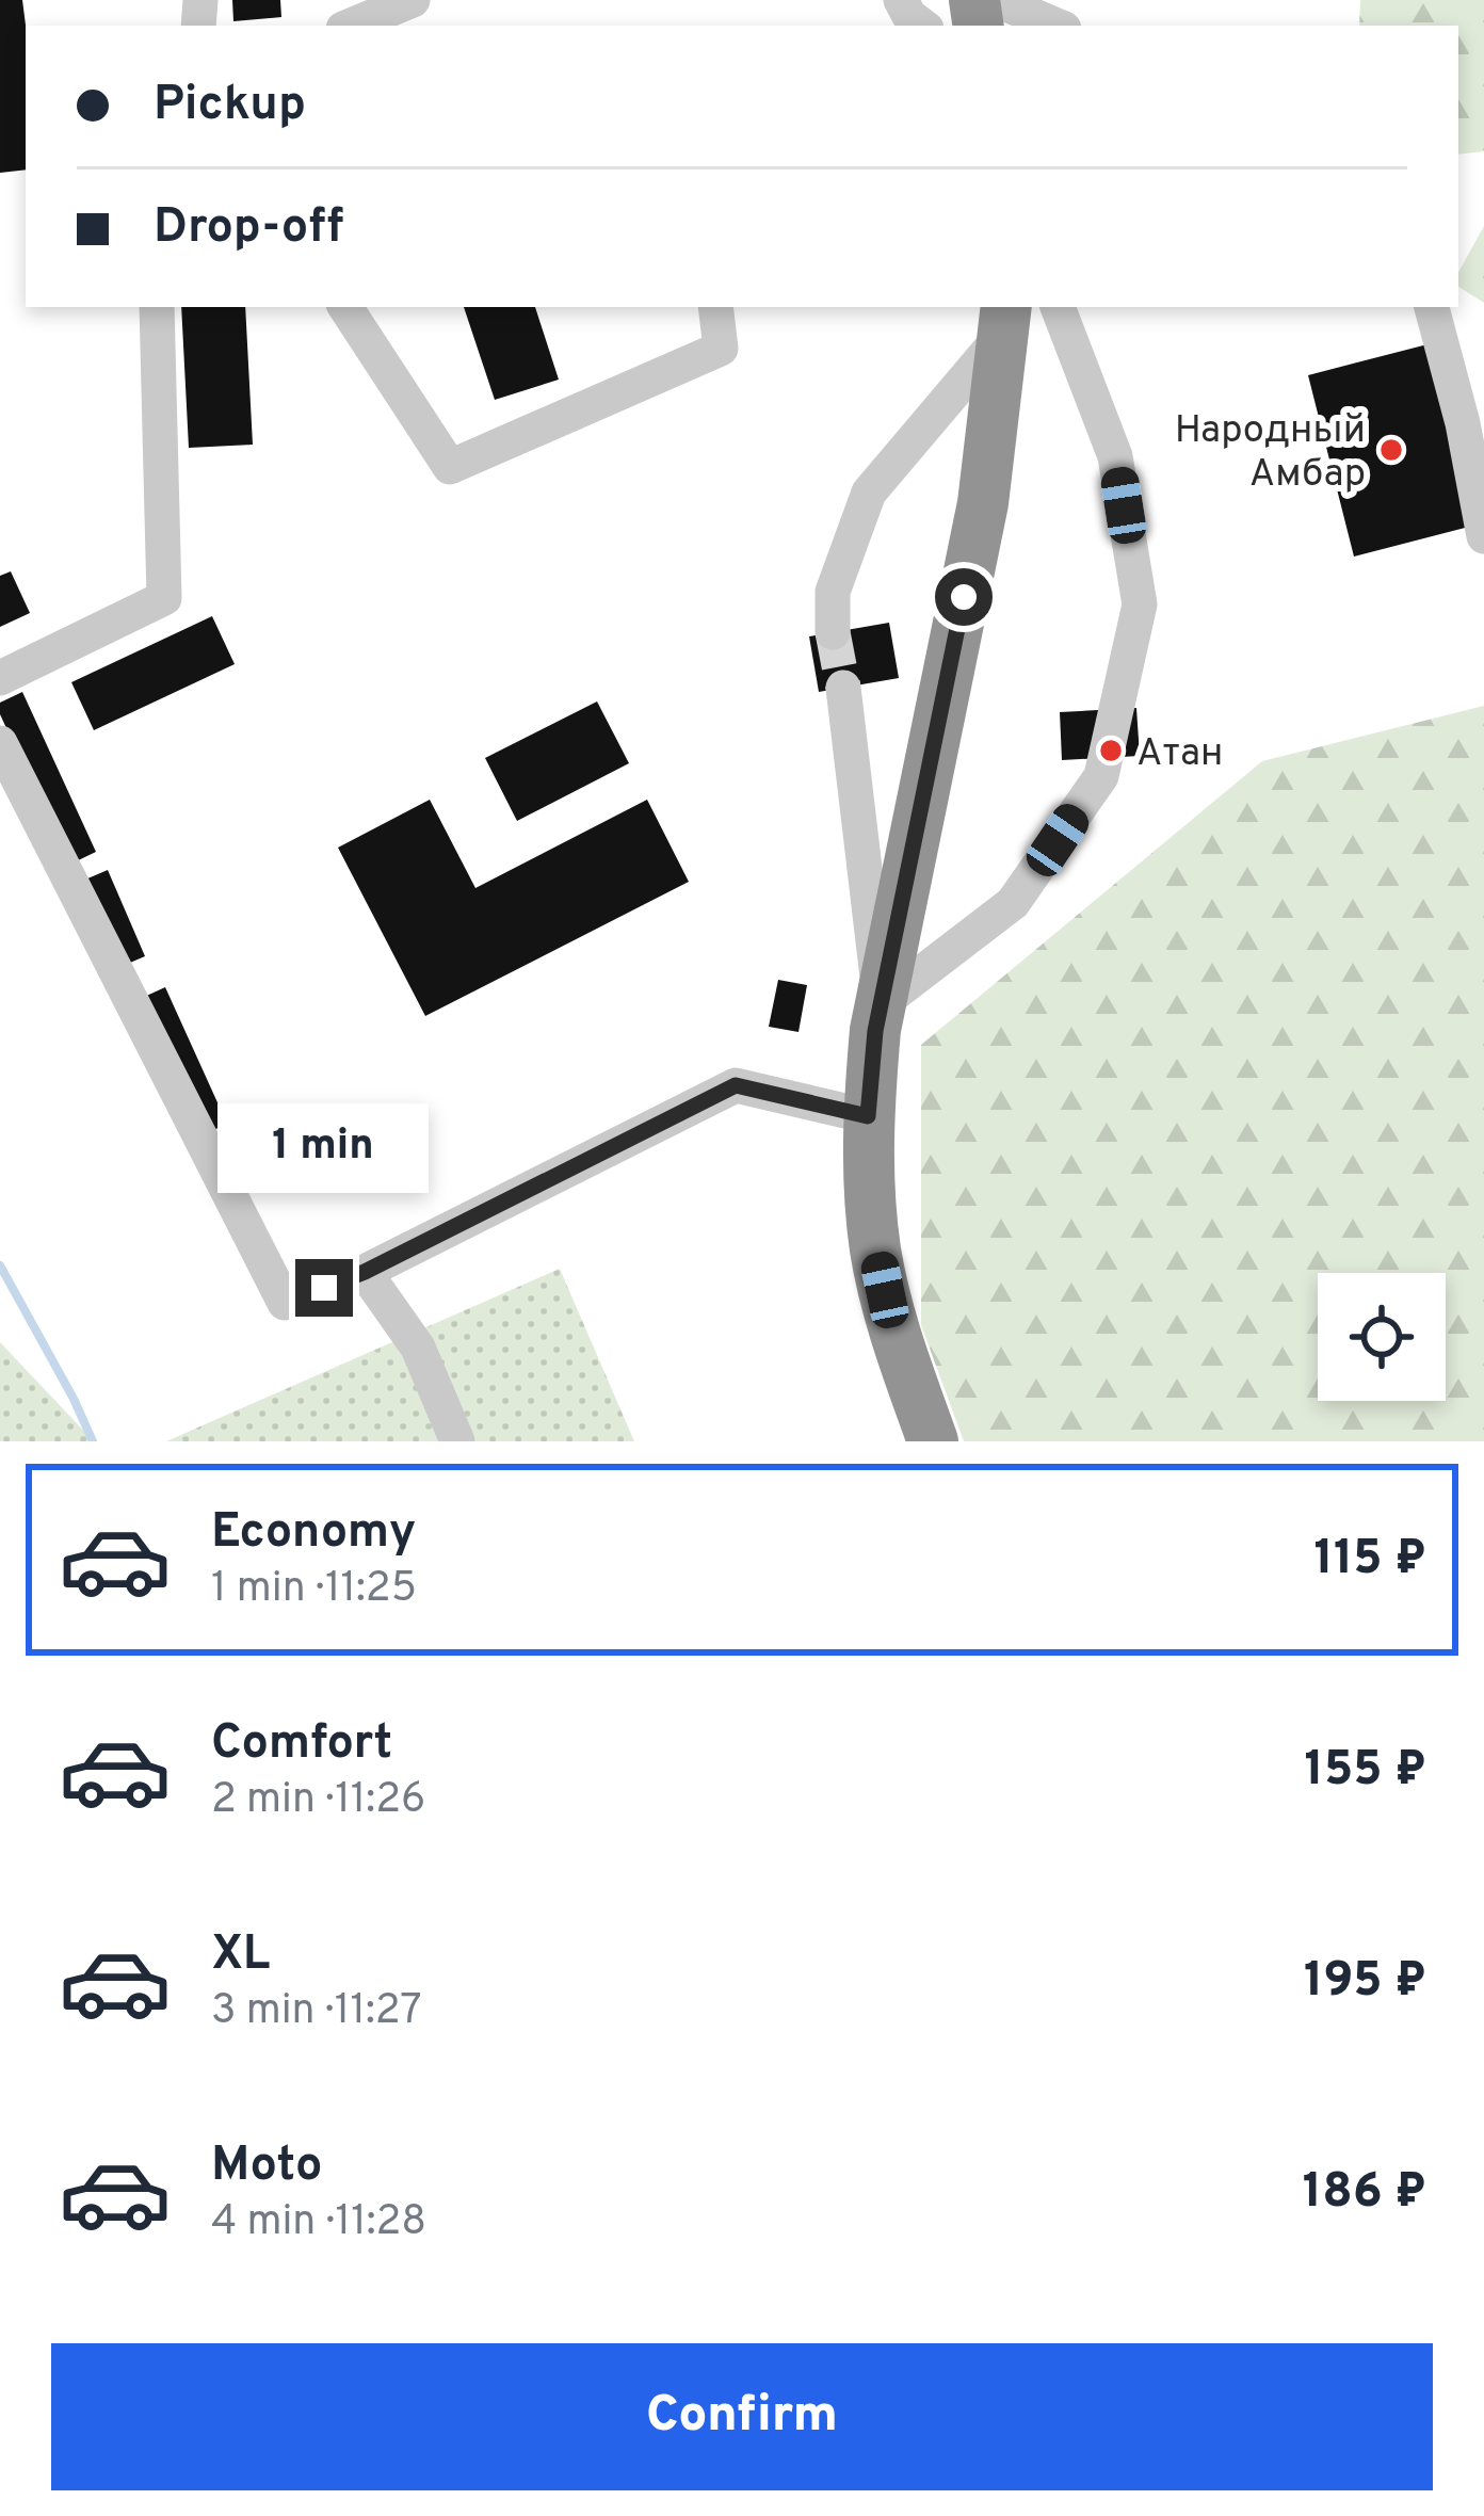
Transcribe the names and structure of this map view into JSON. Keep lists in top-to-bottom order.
{
  "places": ["Народный Амбар", "Атан"],
  "page": {
    "banner": ["Pickup", "Drop-off"],
    "bubble": "1 min",
    "list": [
      {
        "name": "Economy",
        "note": "1 min · 11:25",
        "value": "115 ₽"
      },
      {
        "name": "Comfort",
        "note": "2 min · 11:26",
        "value": "155 ₽"
      },
      {
        "name": "XL",
        "note": "3 min · 11:27",
        "value": "195 ₽"
      },
      {
        "name": "Moto",
        "note": "4 min · 11:28",
        "value": "186 ₽"
      }
    ],
    "buttons": "Confirm"
  }
}
